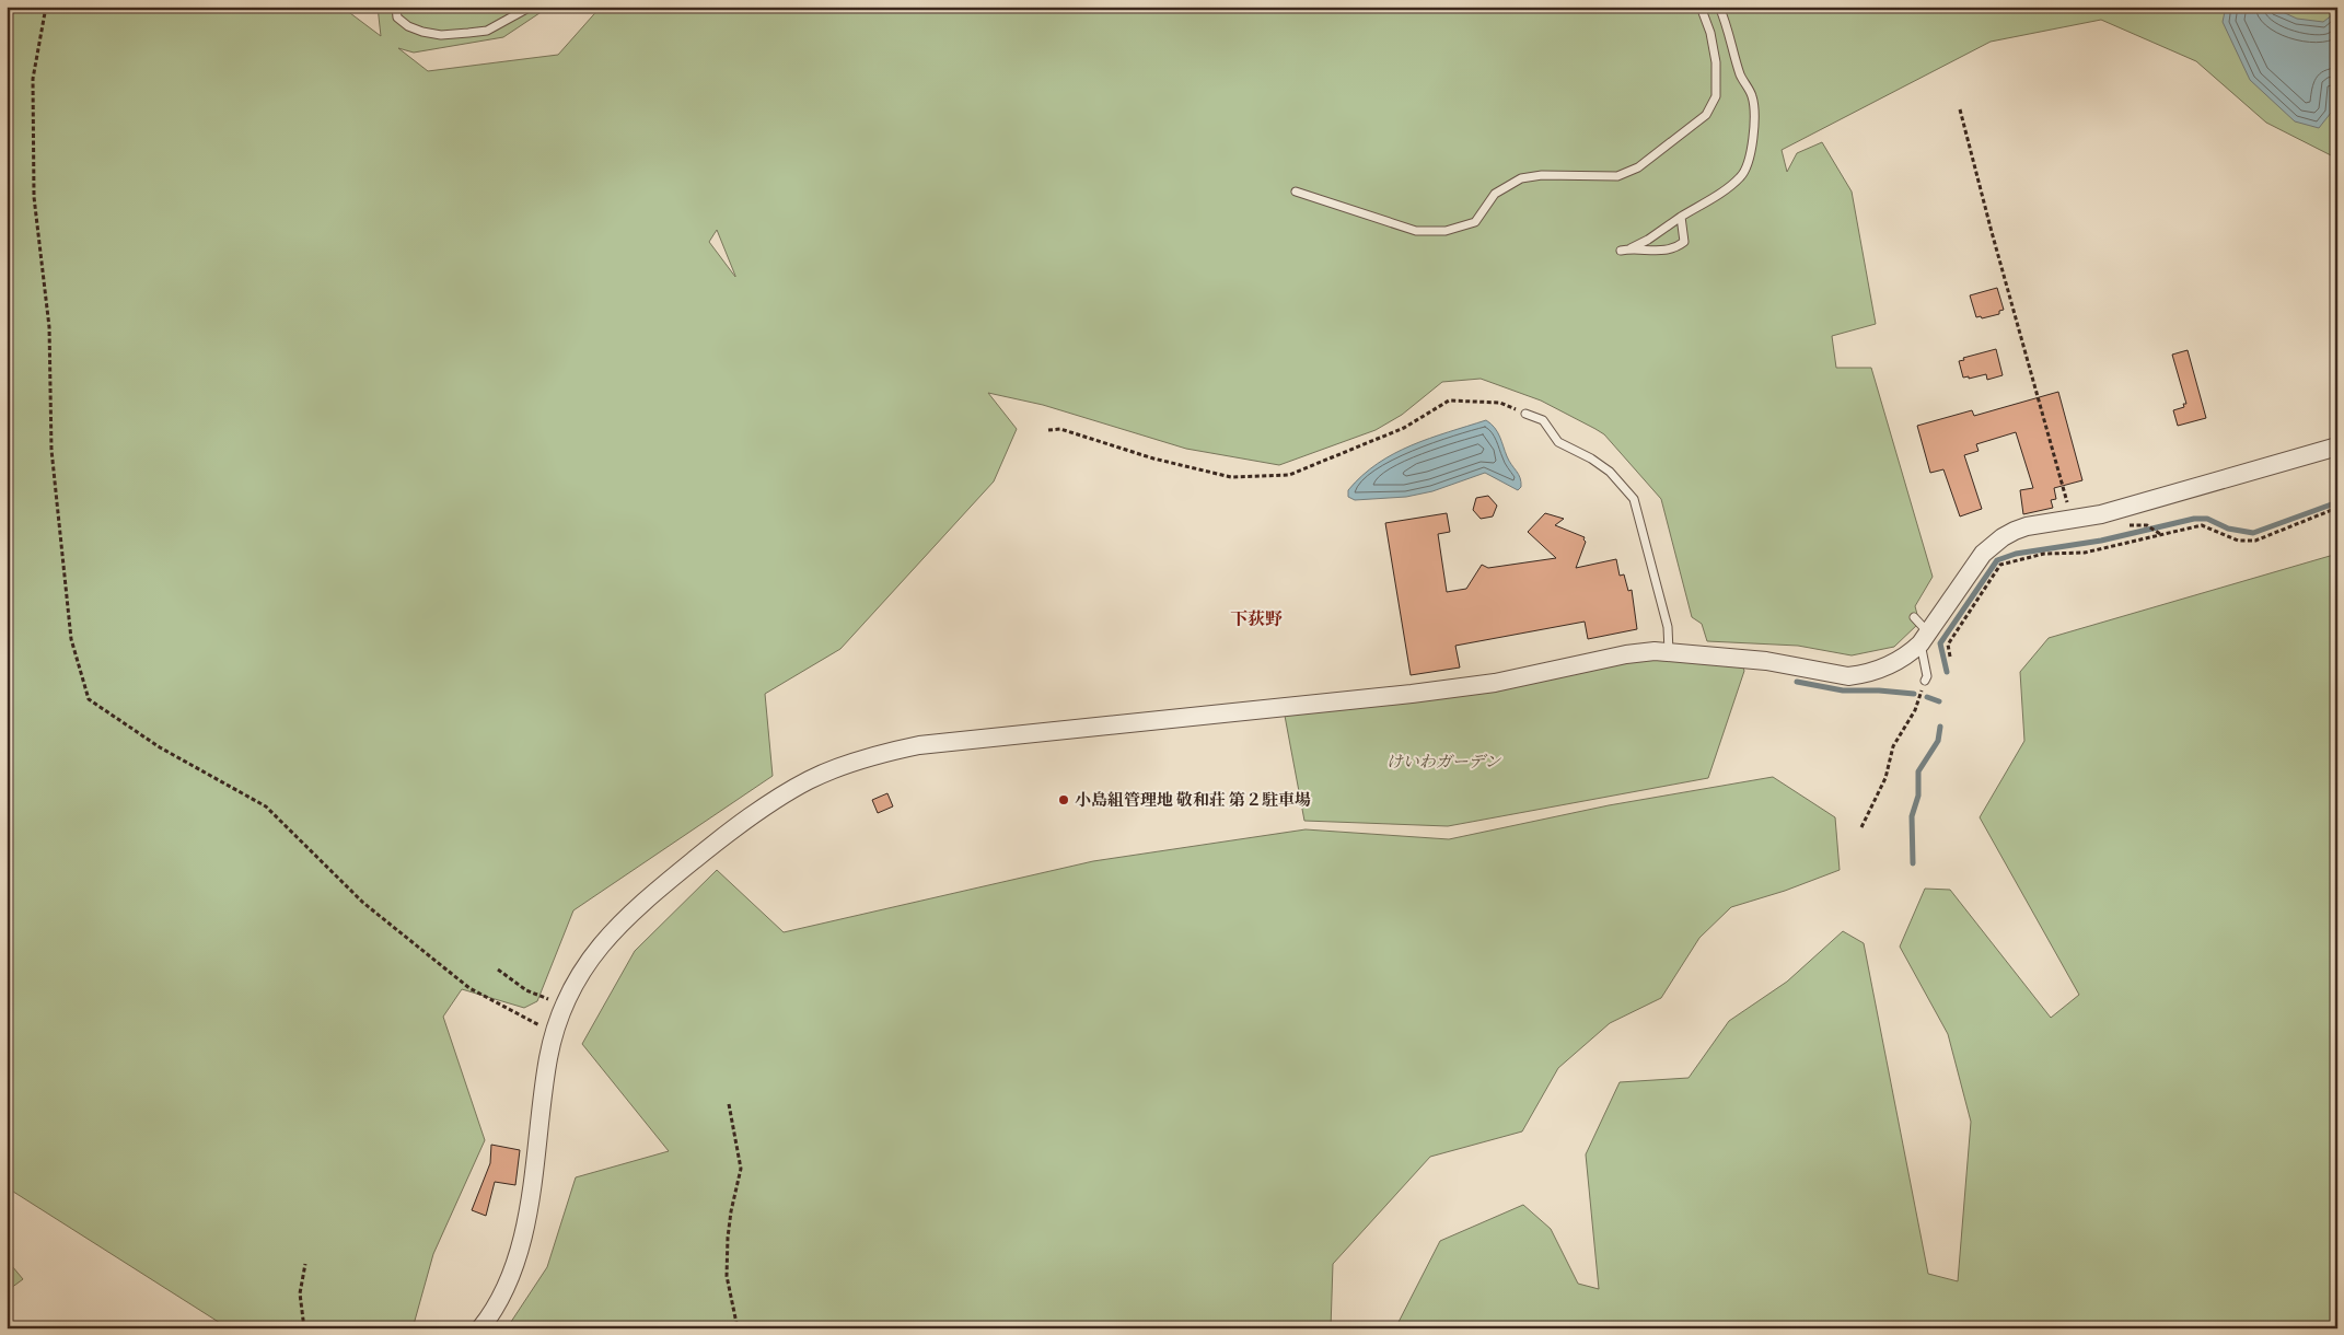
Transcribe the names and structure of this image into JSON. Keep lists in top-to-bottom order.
{
  "districts": ["下荻野"],
  "parks": ["けいわガーデン"],
  "places": ["小島組管理地 敬和荘 第２駐車場"]
}
